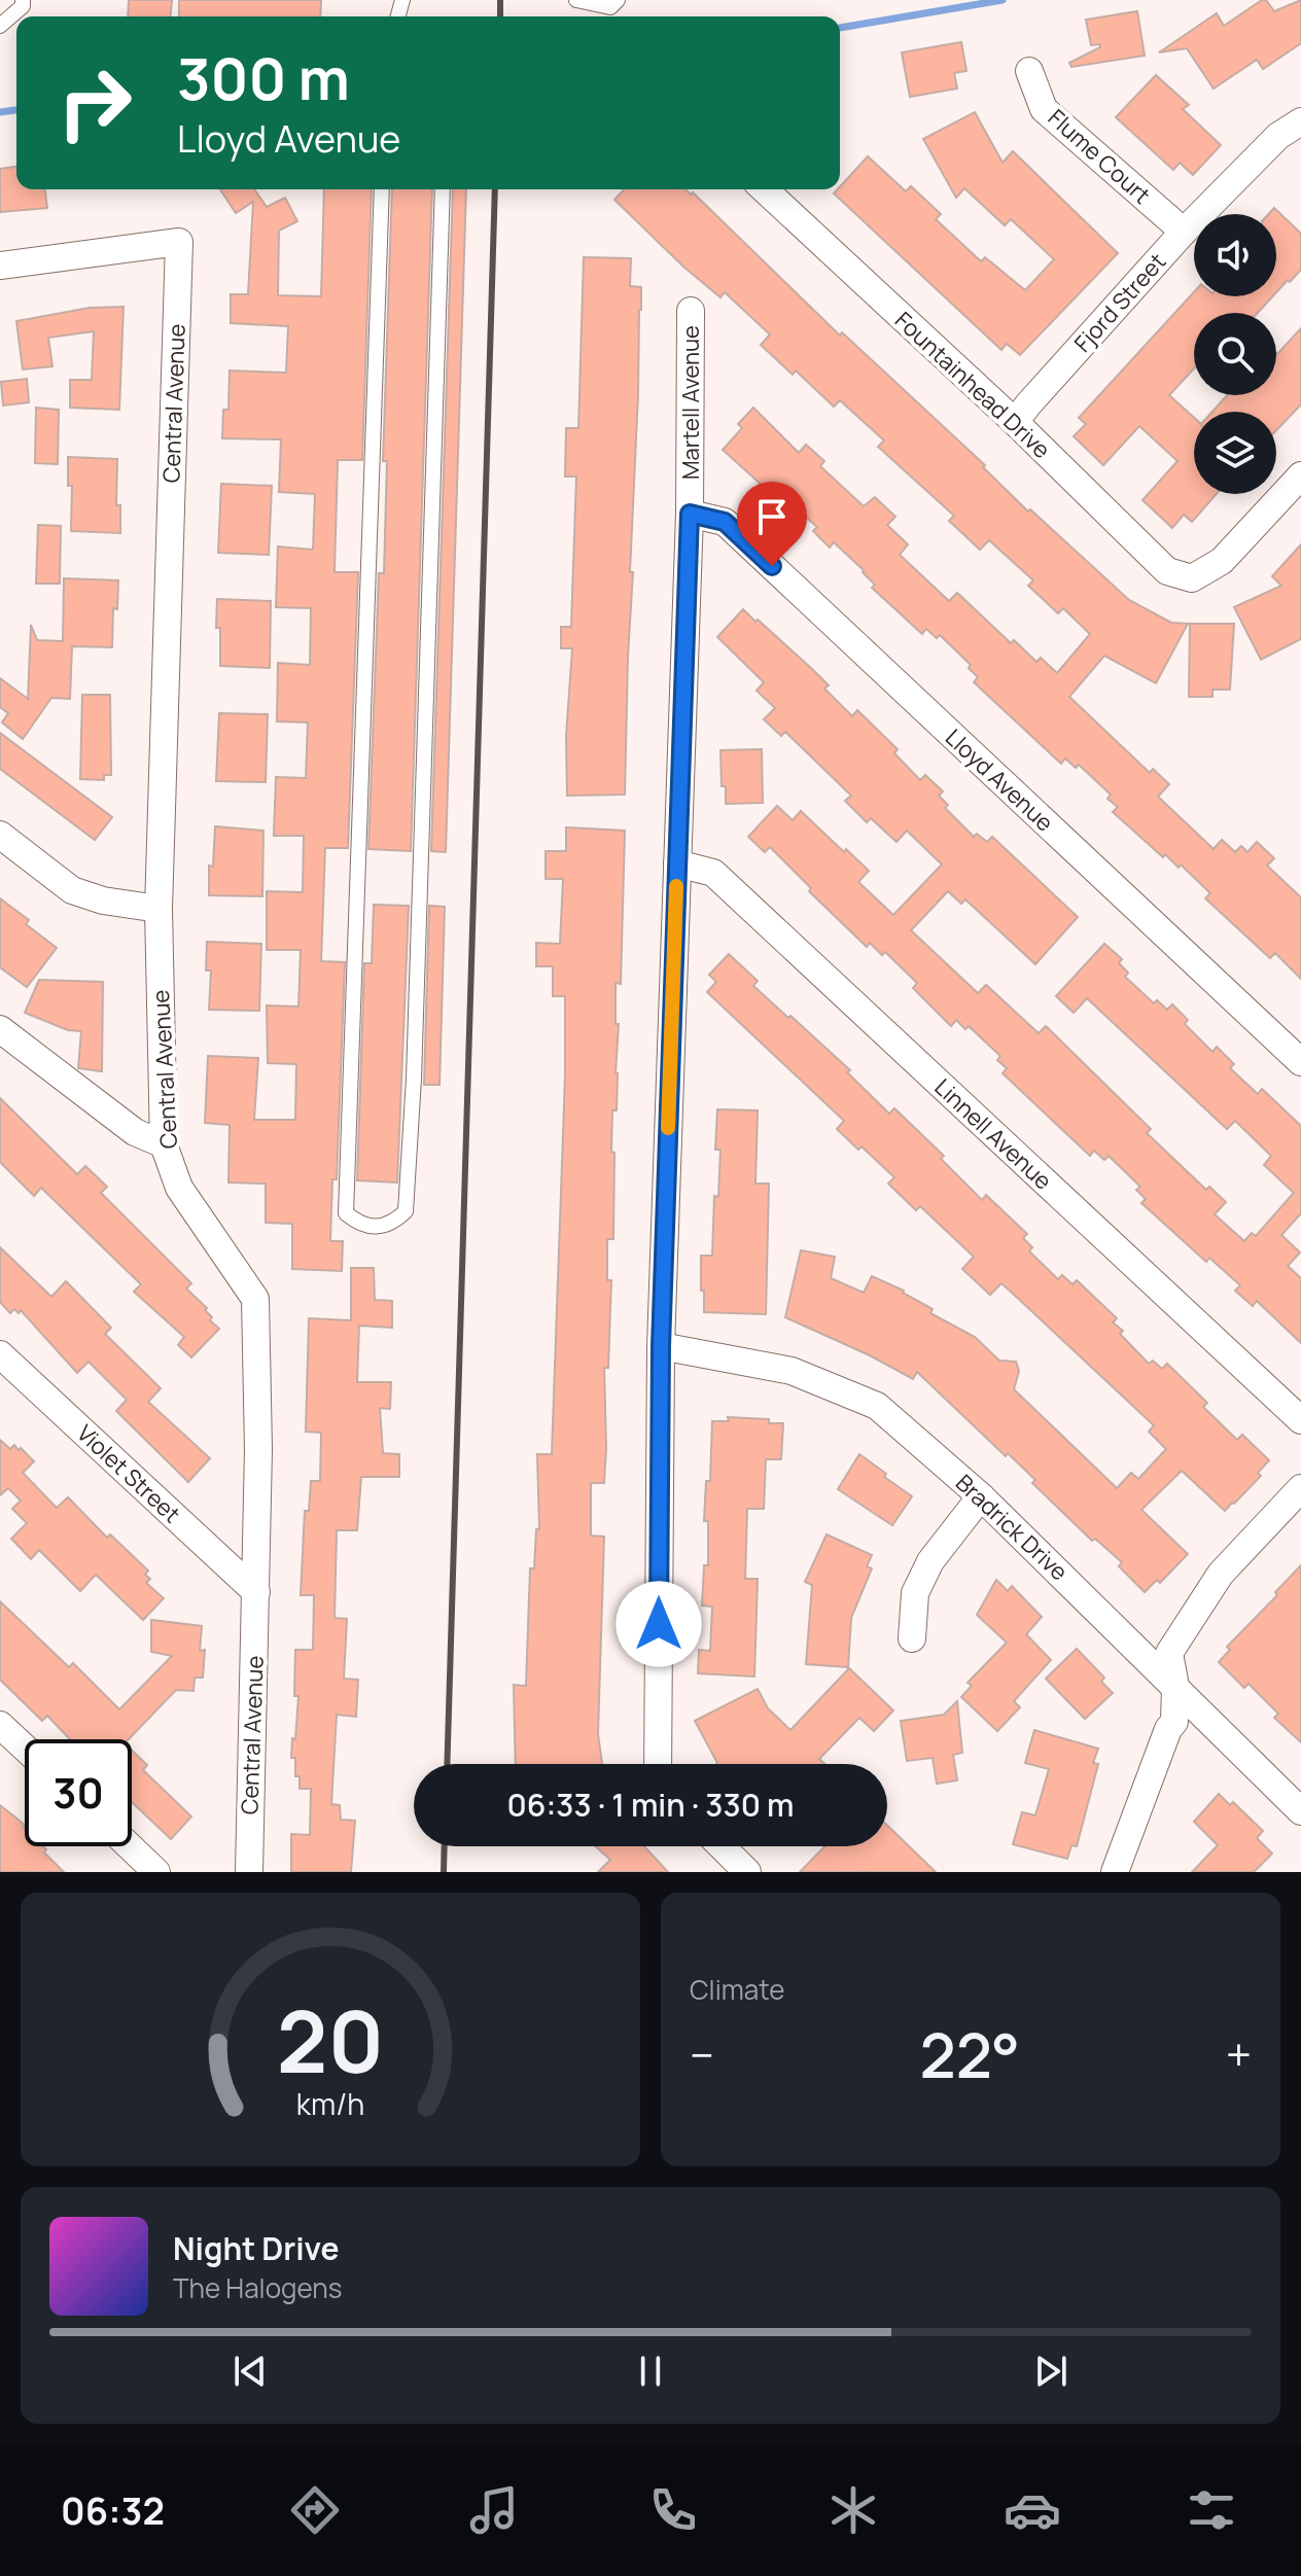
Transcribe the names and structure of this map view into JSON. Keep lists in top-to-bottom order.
{
  "streets": {
    "street": [
      "Flume Court",
      "Fjord Street",
      "Fountainhead Drive",
      "Martell Avenue",
      "Central Avenue",
      "Lloyd Avenue",
      "Linnell Avenue",
      "Violet Street",
      "Bradrick Drive"
    ]
  },
  "crossings": [
    ["Flume Court", "Fjord Street"],
    ["Fjord Street", "Fountainhead Drive"],
    ["Martell Avenue", "Lloyd Avenue"],
    ["Martell Avenue", "Linnell Avenue"],
    ["Martell Avenue", "Bradrick Drive"],
    ["Central Avenue", "Violet Street"]
  ],
  "page": {
    "turn": ["300 m", "Lloyd Avenue"],
    "limit": "30",
    "trip": "06:33 · 1 min · 330 m",
    "tile": "Climate",
    "heat": ["−", "22°", "+"],
    "song": ["Night Drive", "The Halogens"],
    "tabs": "06:32",
    "gauge": ["20", "km/h"]
  }
}
